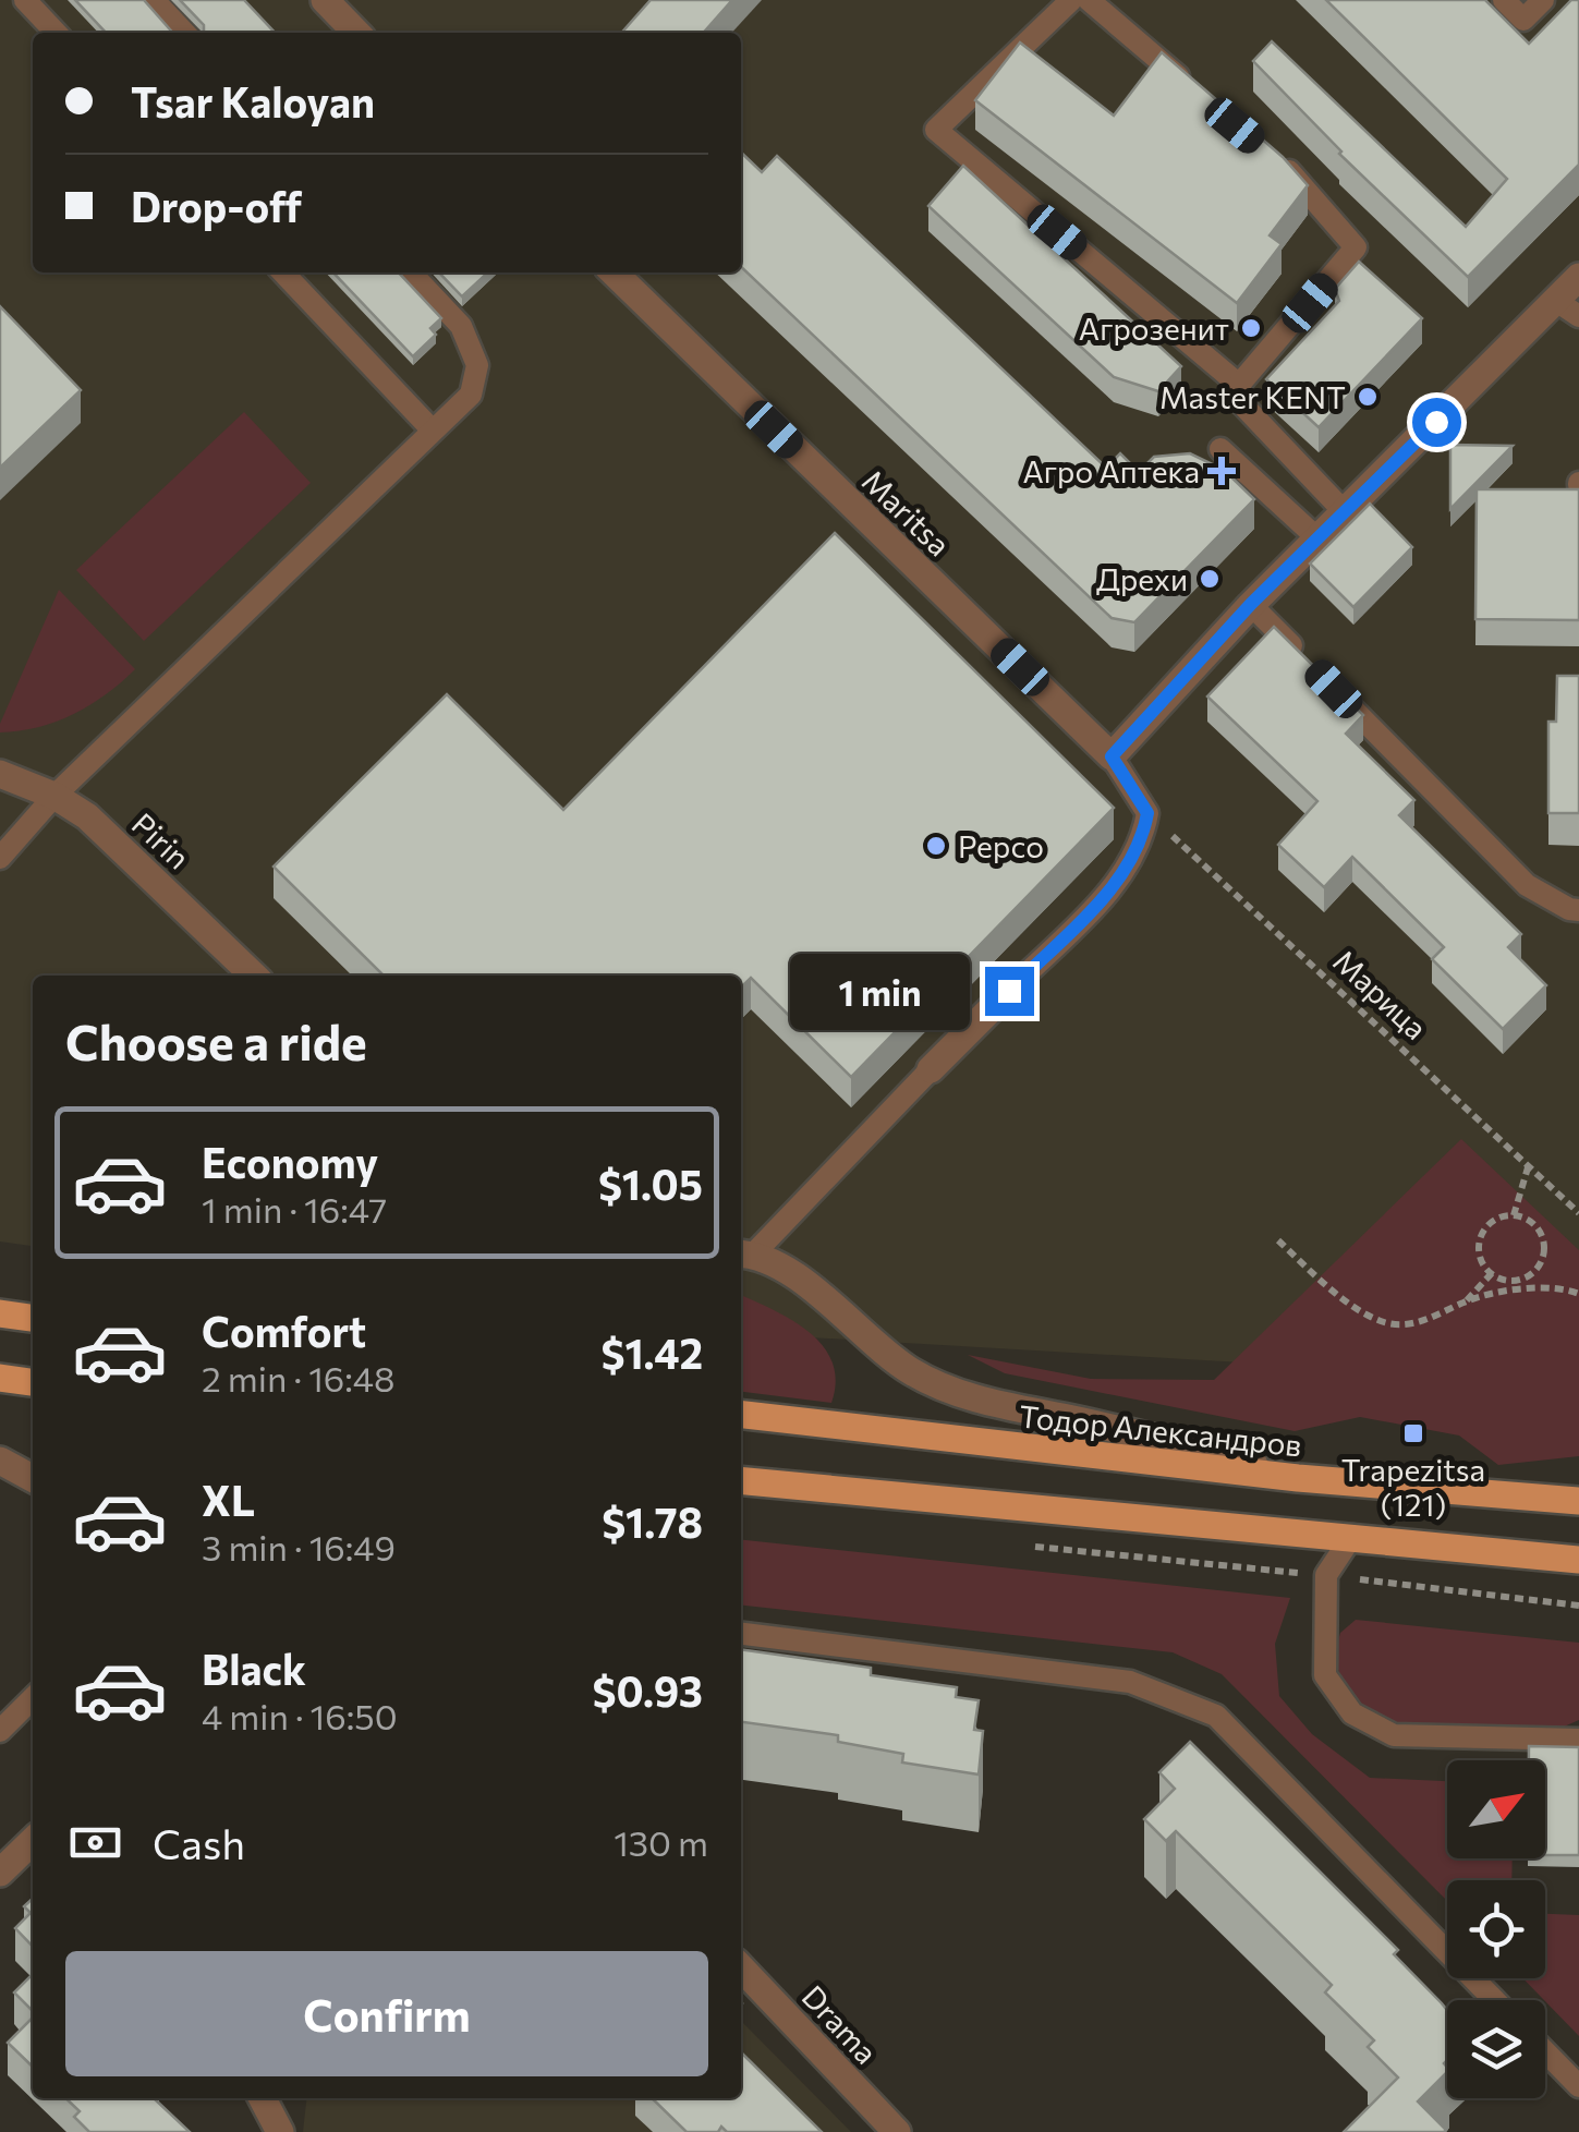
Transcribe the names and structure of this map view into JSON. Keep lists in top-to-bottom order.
{
  "streets": {
    "main road": ["Тодор Александров"],
    "street": ["Maritsa", "Pirin", "Drama"],
    "path": ["Марица"]
  },
  "crossings": [
    ["Maritsa", "Марица"]
  ],
  "places": {
    "other": [
      "Агрозенит",
      "Master KENT",
      "Дрехи",
      "Pepco"
    ],
    "health": ["Агро Аптека"],
    "transit": ["Trapezitsa (121)"]
  },
  "north": "top right",
  "page": {
    "banner": ["Tsar Kaloyan", "Drop-off"],
    "bubble": "1 min",
    "heading": "Choose a ride",
    "list": [
      {
        "name": "Economy",
        "note": "1 min · 16:47",
        "value": "$1.05"
      },
      {
        "name": "Comfort",
        "note": "2 min · 16:48",
        "value": "$1.42"
      },
      {
        "name": "XL",
        "note": "3 min · 16:49",
        "value": "$1.78"
      },
      {
        "name": "Black",
        "note": "4 min · 16:50",
        "value": "$0.93"
      }
    ],
    "pay": ["Cash", "130 m"],
    "buttons": "Confirm"
  }
}
